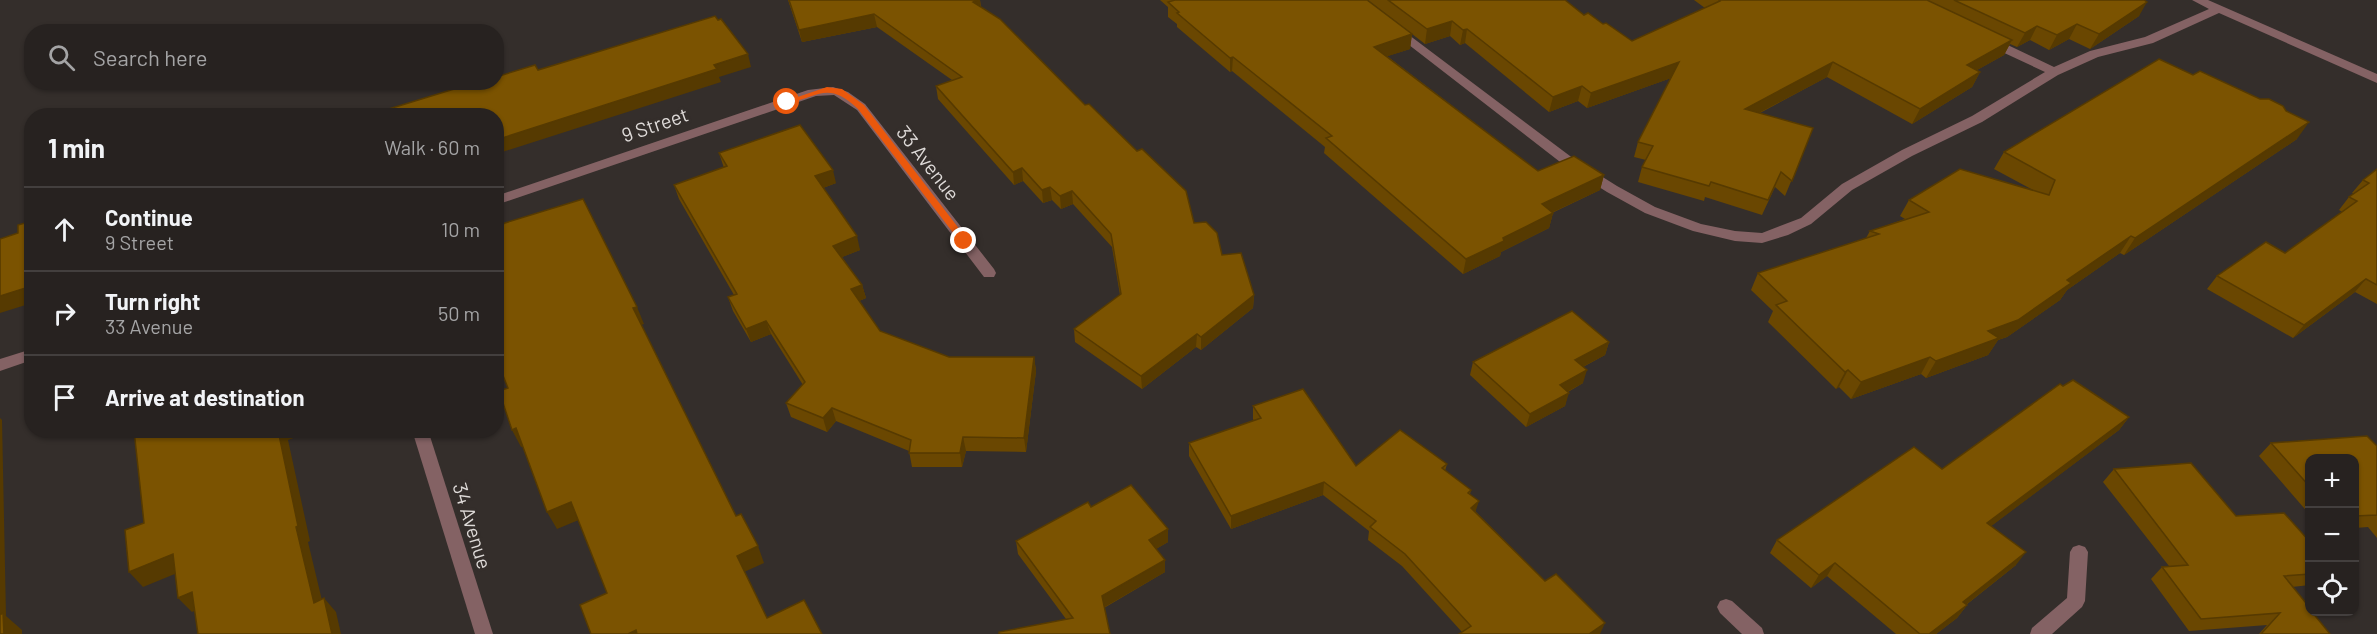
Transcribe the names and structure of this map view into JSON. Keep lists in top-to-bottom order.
{
  "streets": {
    "street": ["9 Street", "33 Avenue", "34 Avenue"]
  },
  "crossings": [
    ["9 Street", "33 Avenue"]
  ],
  "page": {
    "search": "Search here",
    "heading": ["1 min", "Walk · 60 m"],
    "list": [
      ["Continue", "9 Street", "10 m"],
      ["Turn right", "33 Avenue", "50 m"],
      "Arrive at destination"
    ],
    "map_buttons": ["+", "−"]
  }
}
